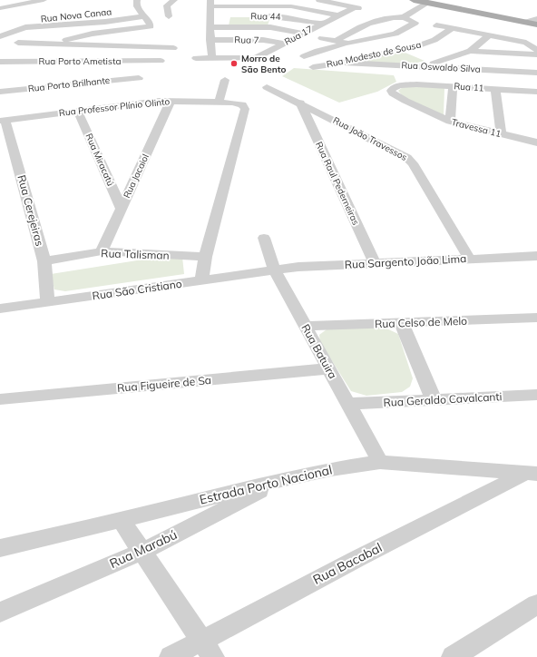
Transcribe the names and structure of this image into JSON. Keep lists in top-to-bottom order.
{
  "streets": {
    "street": [
      "Rua Nova Canaa",
      "Rua 44",
      "Rua 17",
      "Rua 7",
      "Rua Modesto de Sousa",
      "Rua Porto Ametista",
      "Rua Oswaldo Silva",
      "Rua Porto Brilhante",
      "Rua 11",
      "Rua Professor Plínio Olinto",
      "Travessa 11",
      "Rua João Travessos",
      "Rua Miracatú",
      "Rua Jacaiol",
      "Rua Raul Pederneiras",
      "Rua Cerejeiras",
      "Rua Talisman",
      "Rua Sargento João Lima",
      "Rua São Cristiano",
      "Rua Celso de Melo",
      "Rua Batuira",
      "Rua Figueire de Sa",
      "Rua Geraldo Cavalcanti",
      "Estrada Porto Nacional",
      "Rua Marabú",
      "Rua Bacabal"
    ]
  },
  "crossings": [
    ["Rua 44", "Rua 17"],
    ["Rua 17", "Rua 7"],
    ["Rua Modesto de Sousa", "Rua Oswaldo Silva"],
    ["Rua 11", "Travessa 11"],
    ["Rua Professor Plínio Olinto", "Rua Miracatú"],
    ["Rua Professor Plínio Olinto", "Rua Jacaiol"],
    ["Rua Professor Plínio Olinto", "Rua Cerejeiras"],
    ["Rua Professor Plínio Olinto", "Rua Talisman"],
    ["Rua Professor Plínio Olinto", "Rua São Cristiano"],
    ["Rua João Travessos", "Rua Raul Pederneiras"],
    ["Rua João Travessos", "Rua Sargento João Lima"],
    ["Rua Miracatú", "Rua Jacaiol"],
    ["Rua Jacaiol", "Rua Talisman"],
    ["Rua Raul Pederneiras", "Rua Sargento João Lima"],
    ["Rua Cerejeiras", "Rua Talisman"],
    ["Rua Cerejeiras", "Rua São Cristiano"],
    ["Rua Sargento João Lima", "Rua São Cristiano"],
    ["Rua Sargento João Lima", "Rua Batuira"],
    ["Rua São Cristiano", "Rua Batuira"],
    ["Rua Celso de Melo", "Rua Batuira"],
    ["Rua Batuira", "Rua Figueire de Sa"],
    ["Rua Batuira", "Rua Geraldo Cavalcanti"],
    ["Rua Batuira", "Estrada Porto Nacional"],
    ["Estrada Porto Nacional", "Rua Marabú"],
    ["Estrada Porto Nacional", "Rua Bacabal"]
  ],
  "places": ["Morro de São Bento"]
}
